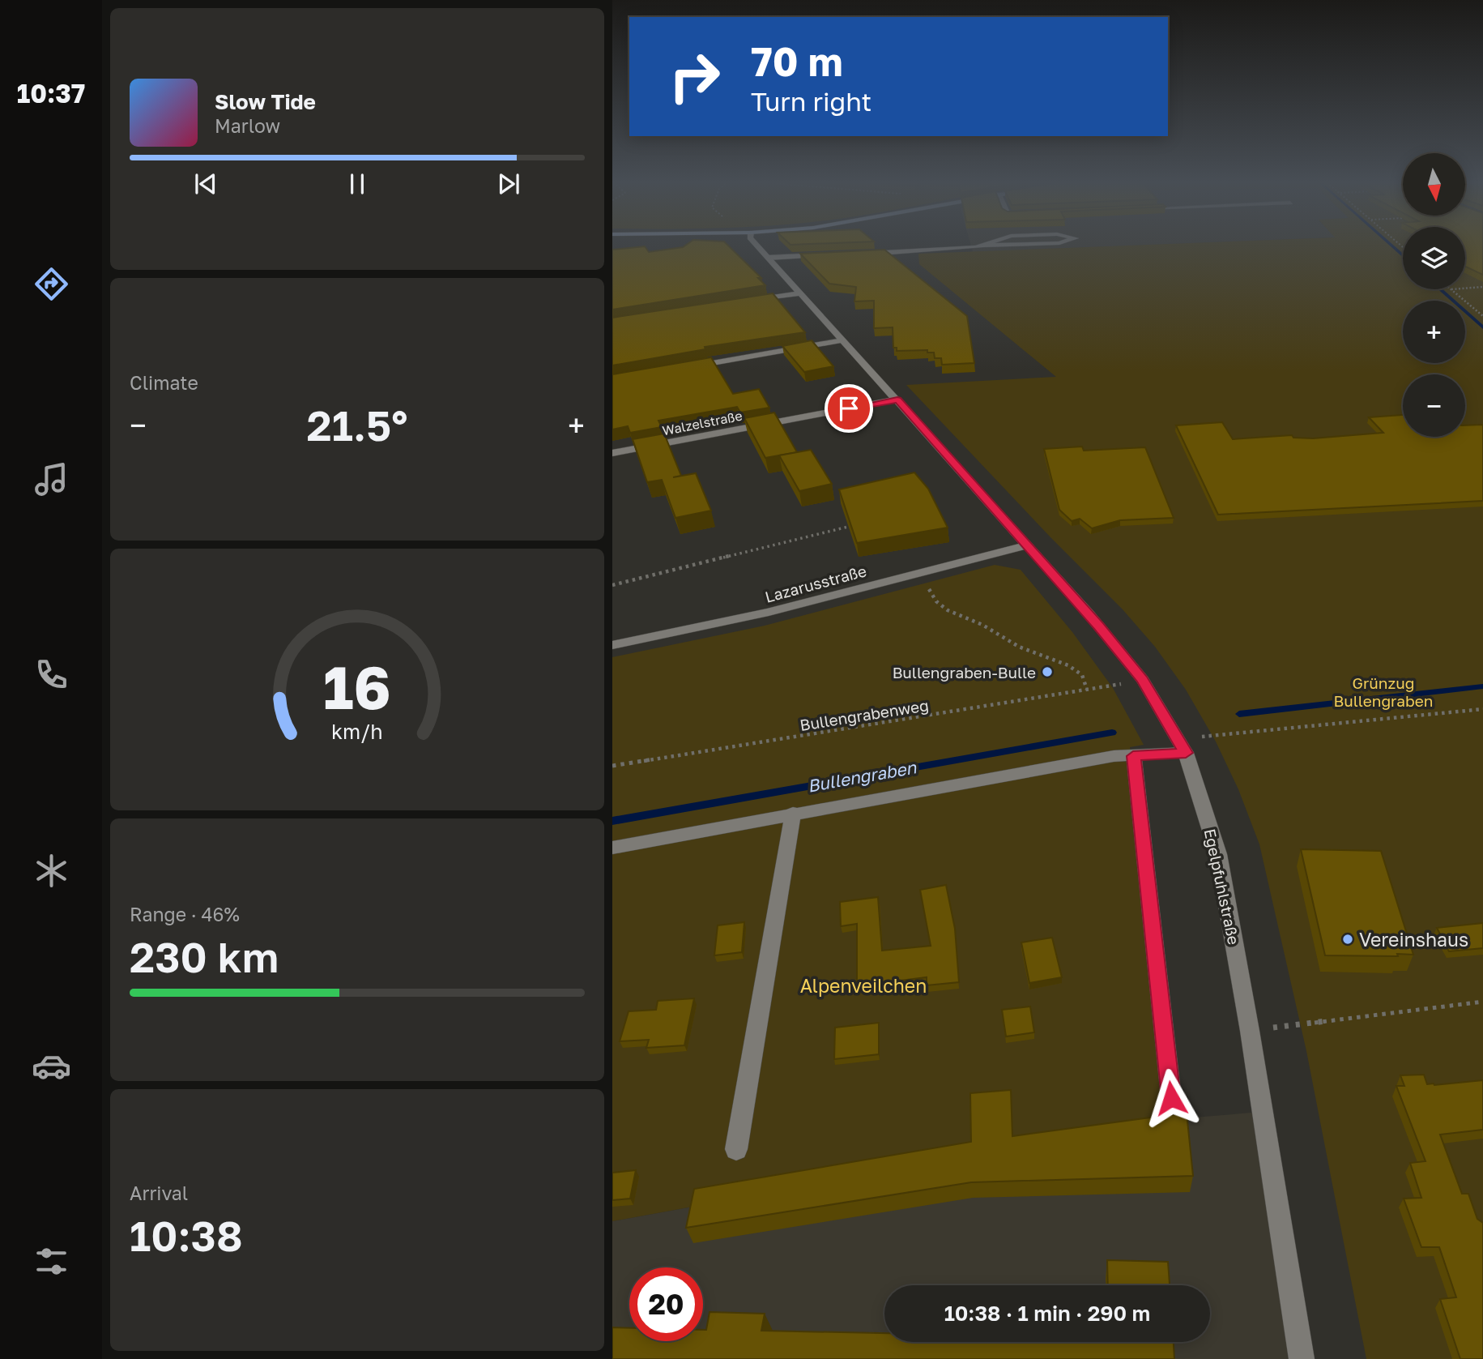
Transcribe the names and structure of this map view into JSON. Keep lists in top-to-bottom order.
{
  "streets": {
    "street": ["Walzelstraße", "Lazarusstraße", "Egelpfuhlstraße"],
    "path": ["Bullengrabenweg"]
  },
  "crossings": [
    ["Walzelstraße", "Egelpfuhlstraße"],
    ["Lazarusstraße", "Egelpfuhlstraße"]
  ],
  "water": ["Bullengraben"],
  "parks": ["Grünzug Bullengraben", "Alpenveilchen"],
  "places": ["Bullengraben-Bulle", "Vereinshaus"],
  "north": "bottom",
  "page": {
    "tabs": "10:37",
    "turn": ["70 m", "Turn right"],
    "song": ["Slow Tide", "Marlow"],
    "map_buttons": ["+", "−"],
    "tile": [
      "Climate",
      ["Range · 46%", "230 km"],
      ["Arrival", "10:38"]
    ],
    "heat": ["−", "21.5°", "+"],
    "limit": "20",
    "trip": "10:38 · 1 min · 290 m",
    "gauge": ["16", "km/h"]
  }
}
